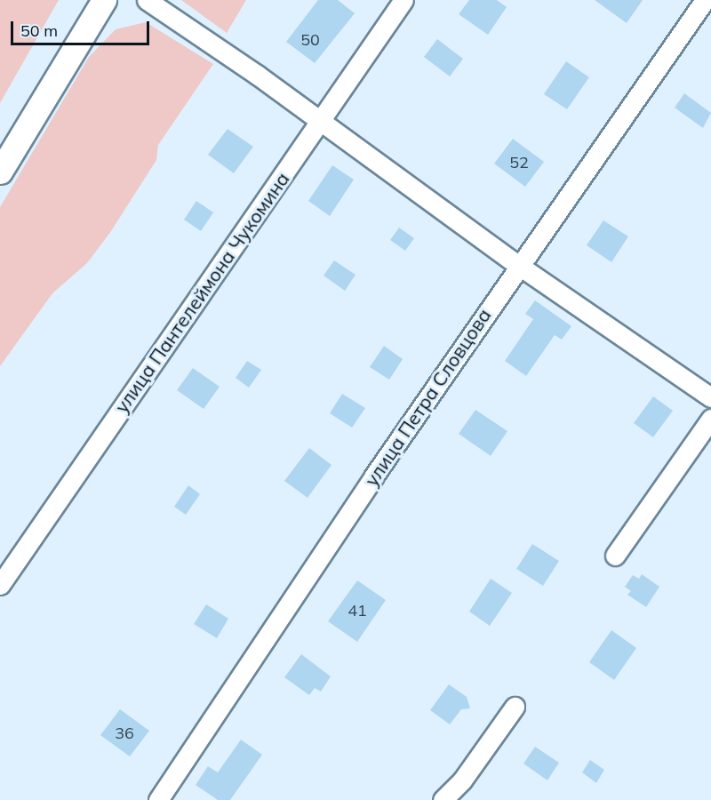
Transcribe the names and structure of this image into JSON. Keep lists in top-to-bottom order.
{
  "streets": {
    "street": ["улица Пантелеймона Чукомина", "улица Петра Словцова"]
  },
  "house_numbers": [
    "50",
    "52",
    "41",
    "36"
  ],
  "scale_bar": "50 m"
}
